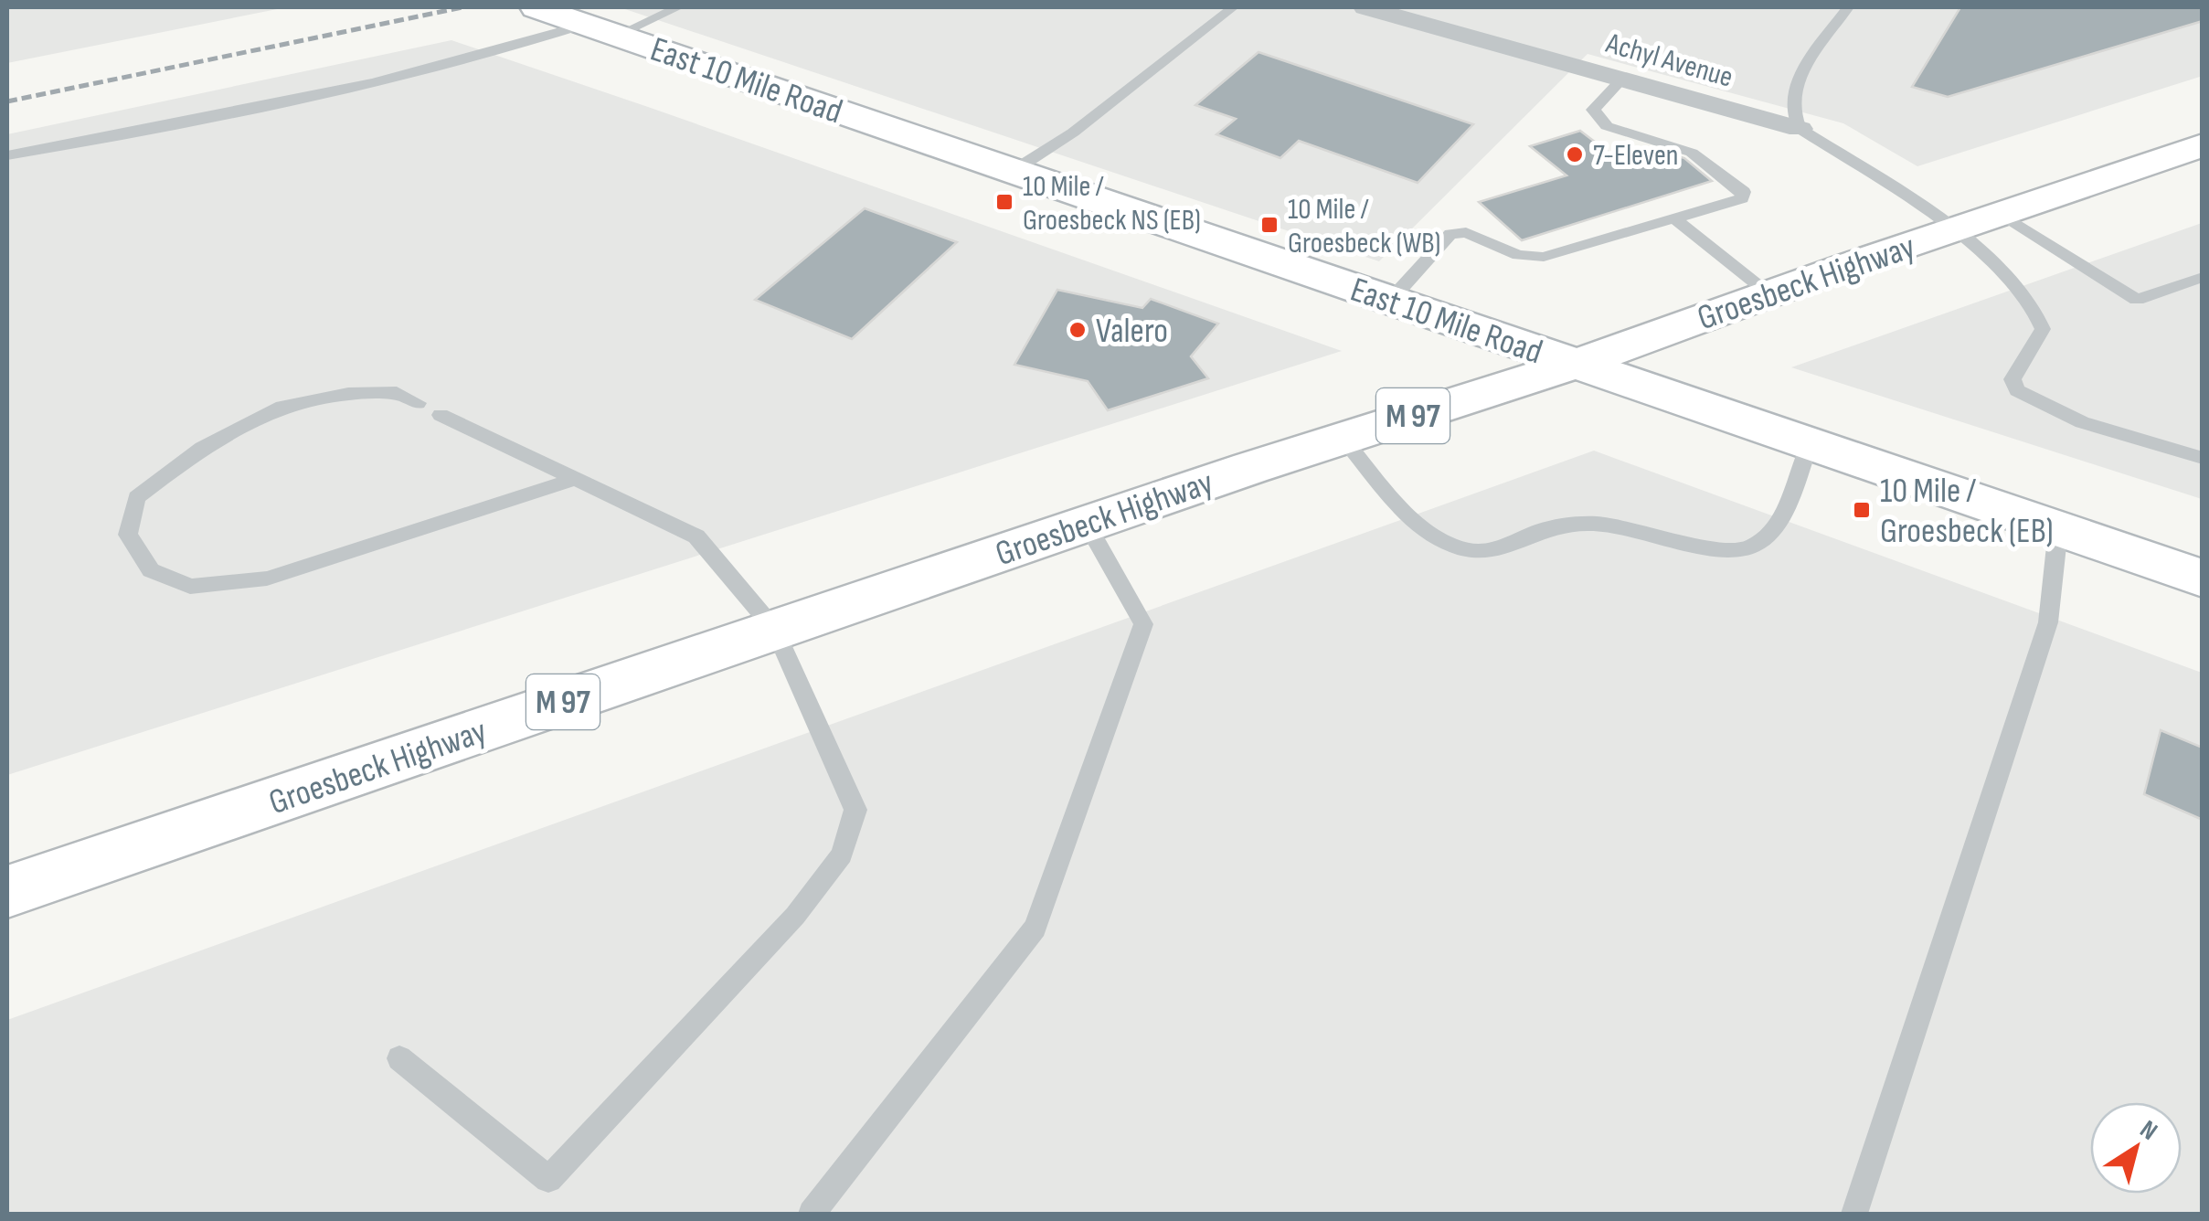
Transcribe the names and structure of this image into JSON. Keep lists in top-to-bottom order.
{
  "streets": {
    "main road": ["East 10 Mile Road", "Groesbeck Highway", "M 97"],
    "street": ["Achyl Avenue"]
  },
  "crossings": [
    ["East 10 Mile Road", "Groesbeck Highway"]
  ],
  "places": {
    "other": ["7-Eleven", "Valero"],
    "transit": ["10 Mile / Groesbeck NS (EB)", "10 Mile / Groesbeck (WB)", "10 Mile / Groesbeck (EB)"]
  },
  "north": "top right"
}
